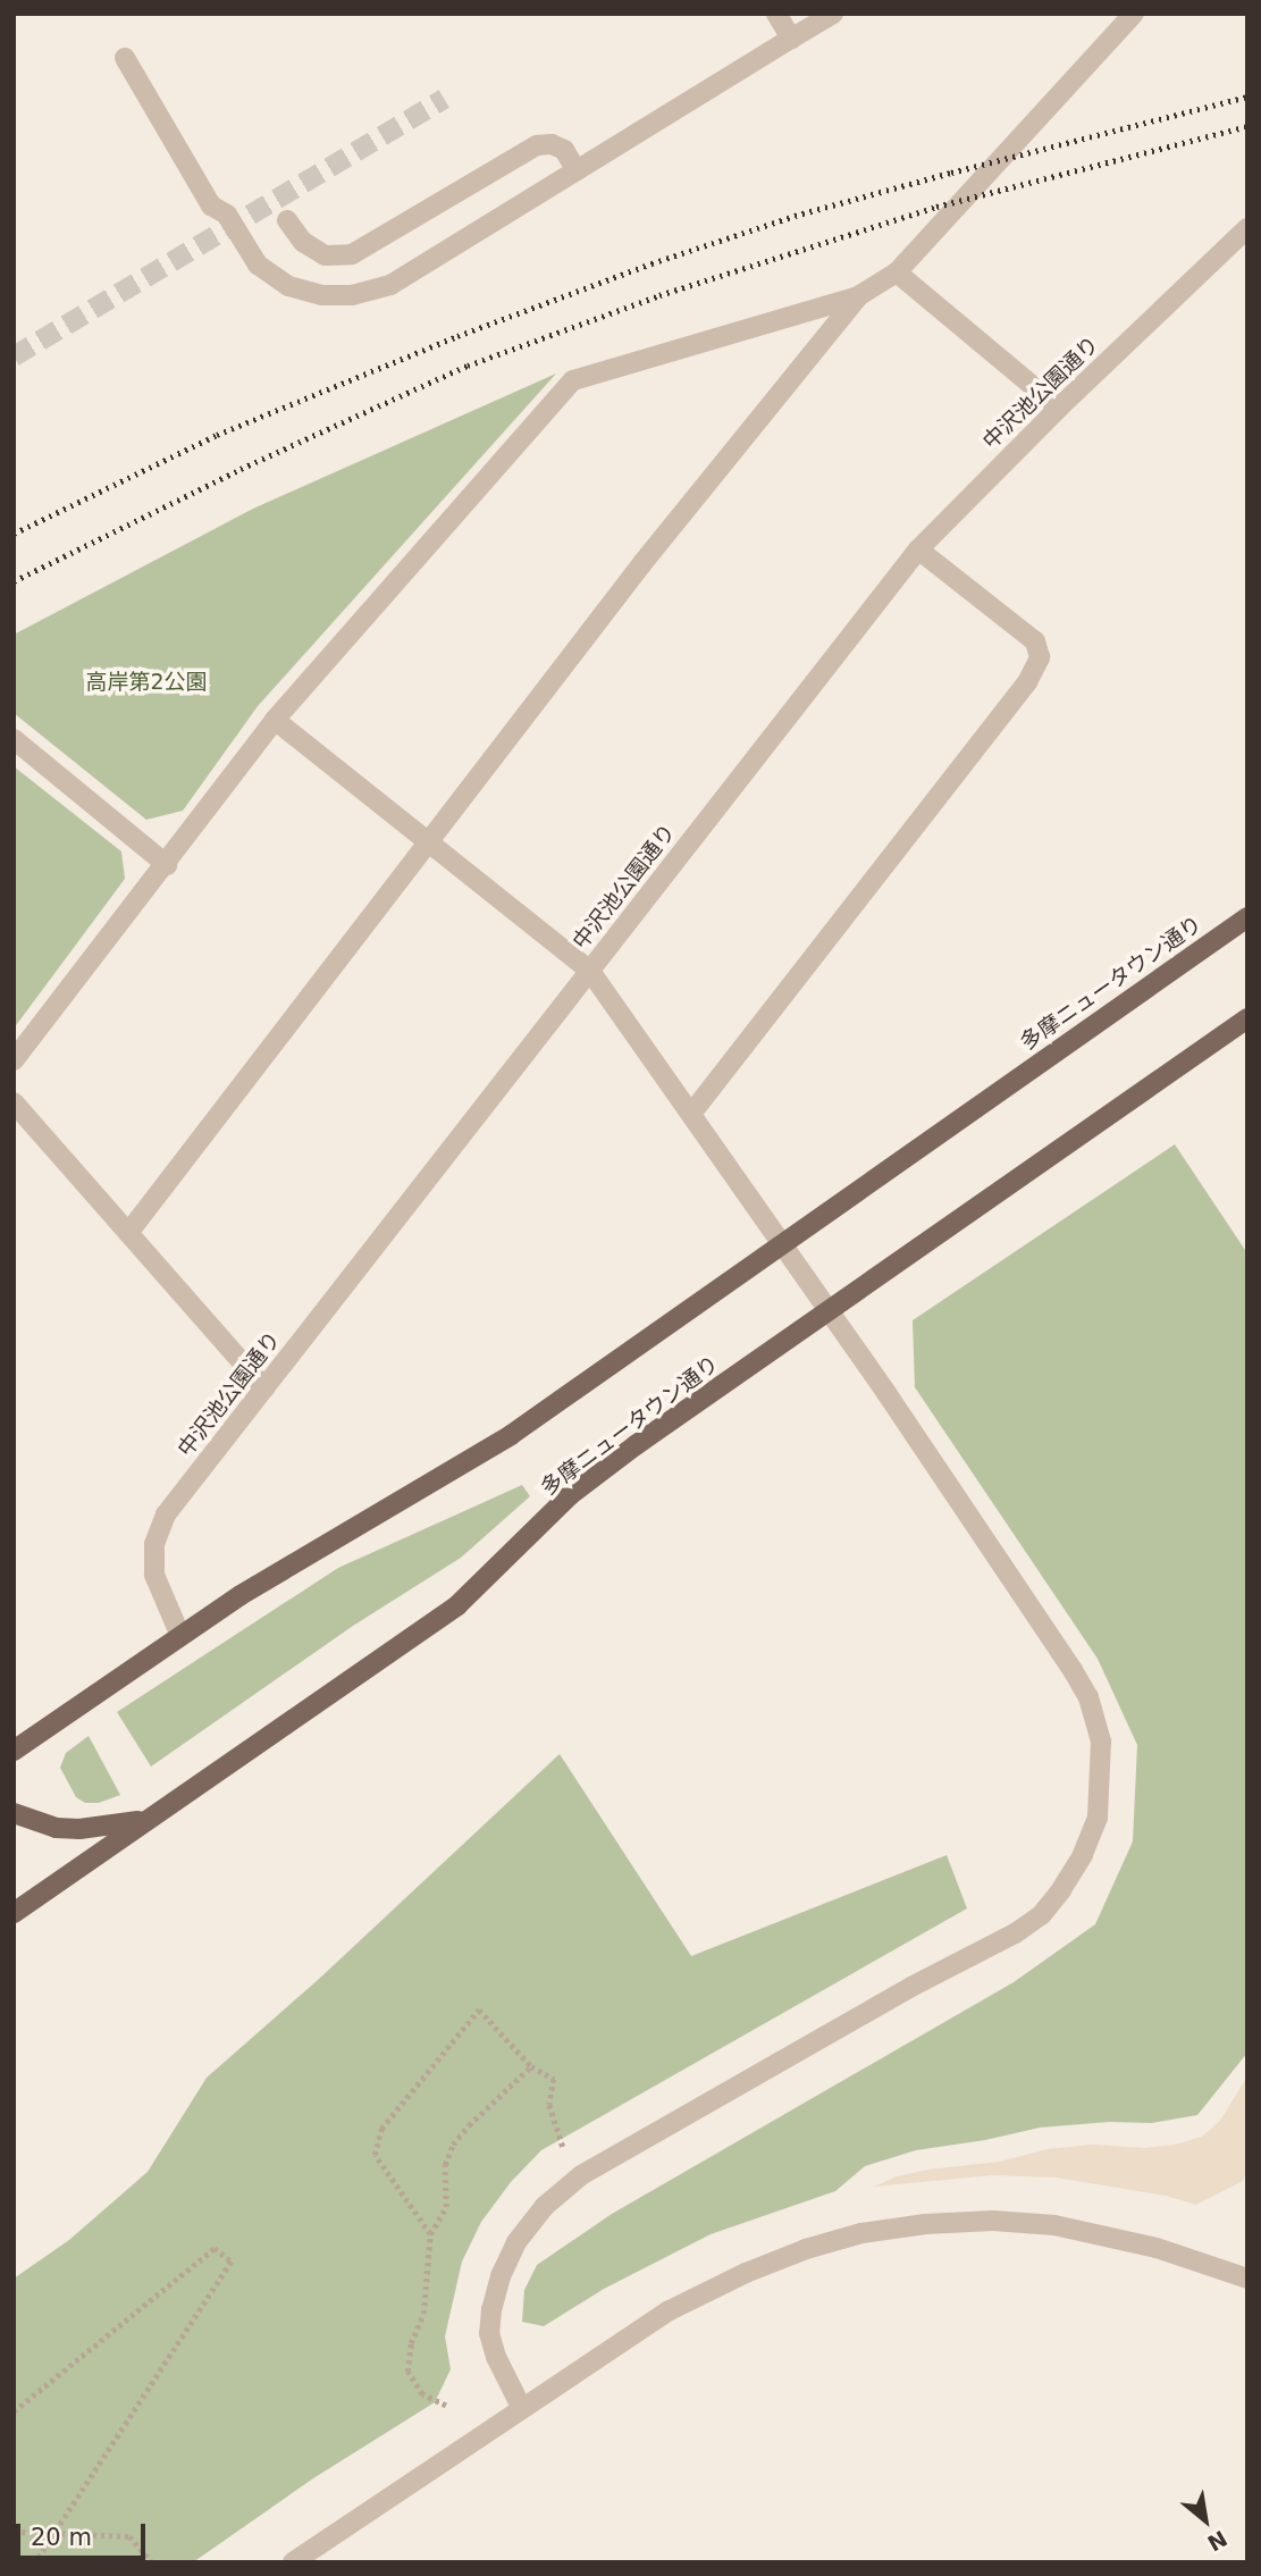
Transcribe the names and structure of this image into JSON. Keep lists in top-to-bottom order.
{
  "streets": {
    "main road": ["多摩ニュータウン通り"],
    "street": ["中沢池公園通り"]
  },
  "crossings": [
    ["中沢池公園通り", "多摩ニュータウン通り"]
  ],
  "parks": ["高岸第2公園"],
  "scale_bar": "20 m",
  "north": "bottom right"
}
